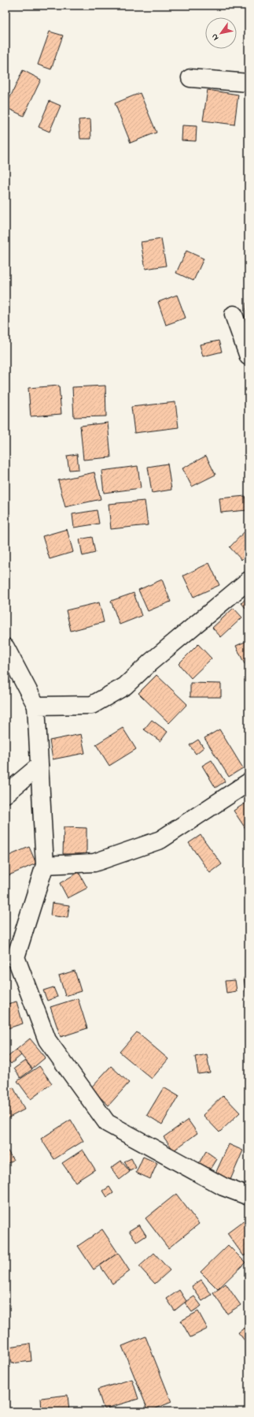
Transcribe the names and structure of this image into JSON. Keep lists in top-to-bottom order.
{
  "north": "bottom left"
}
